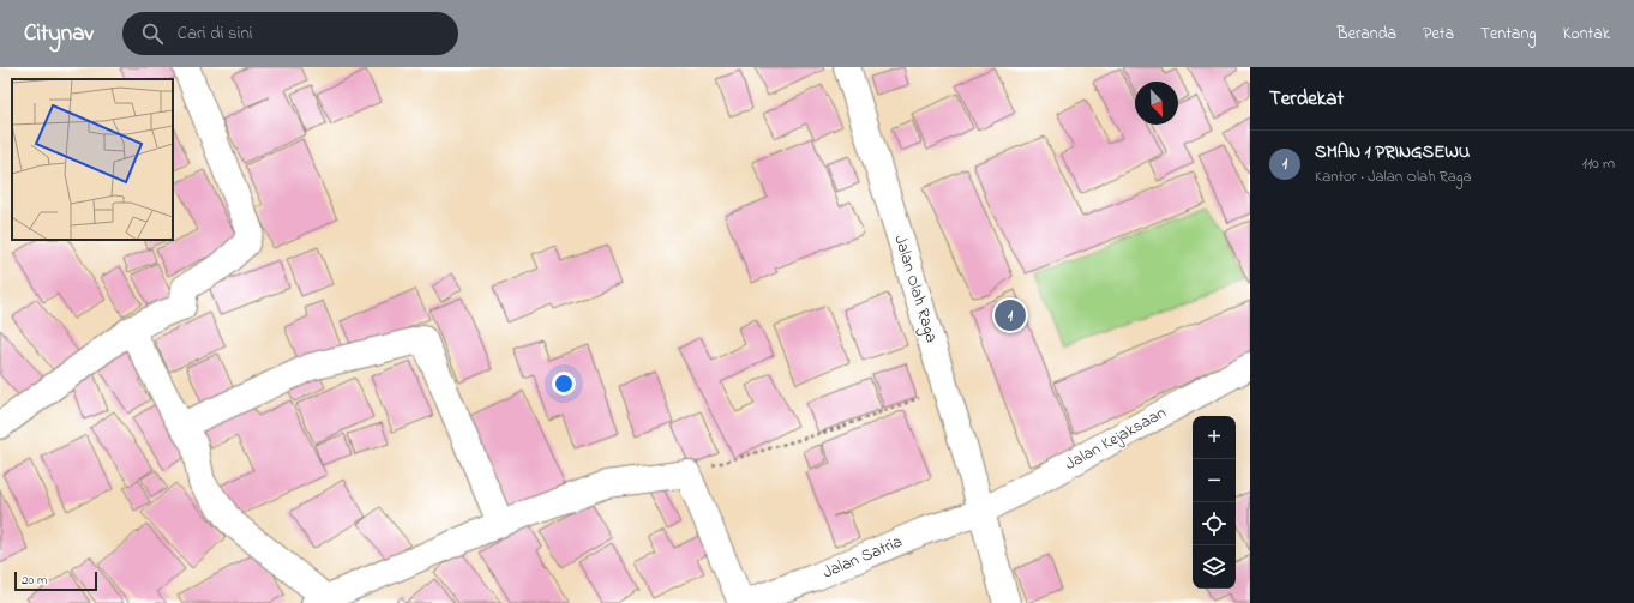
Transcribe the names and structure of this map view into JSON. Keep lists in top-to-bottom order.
{
  "streets": {
    "street": ["Jalan Olah Raga", "Jalan Kejaksaan", "Jalan Satria"]
  },
  "crossings": [
    ["Jalan Olah Raga", "Jalan Kejaksaan"],
    ["Jalan Olah Raga", "Jalan Satria"],
    ["Jalan Kejaksaan", "Jalan Satria"]
  ],
  "scale_bar": "20 m",
  "north": "bottom right",
  "page": {
    "header": "Citynav",
    "search": "Cari di sini",
    "nav": [
      "Beranda",
      "Peta",
      "Tentang",
      "Kontak"
    ],
    "heading": "Terdekat",
    "list": [
      {
        "mark": "1",
        "name": "SMAN 1 PRINGSEWU",
        "note": "Kantor · Jalan Olah Raga",
        "value": "110 m"
      }
    ],
    "pins": "1",
    "map_buttons": ["+", "−"],
    "scale": "20 m"
  }
}
